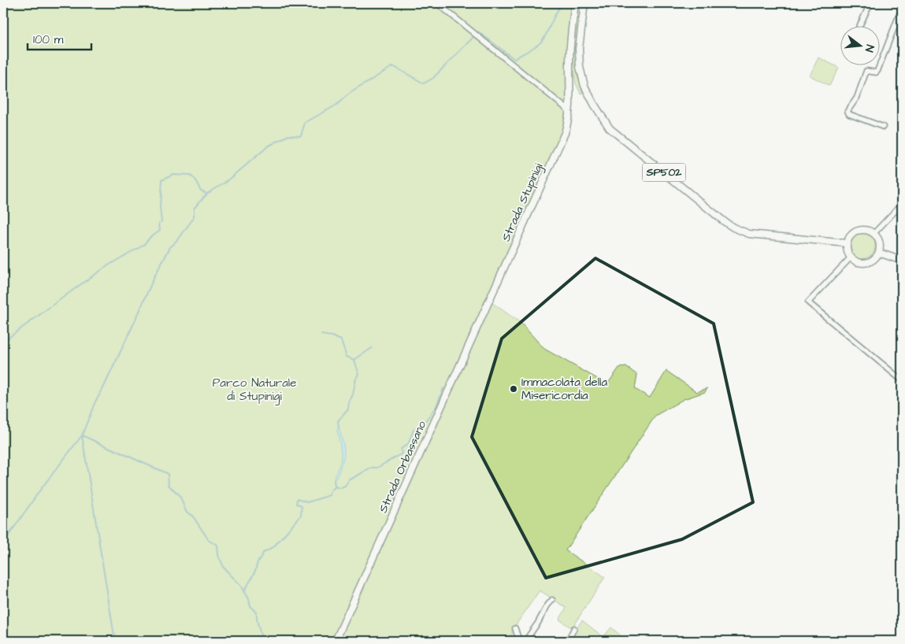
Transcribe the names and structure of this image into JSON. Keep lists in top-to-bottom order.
{
  "streets": {
    "main road": ["SP502", "Strada Stupinigi", "Strada Orbassano"]
  },
  "crossings": [
    ["Strada Stupinigi", "Strada Orbassano"]
  ],
  "parks": ["Parco Naturale di Stupinigi"],
  "places": ["Immacolata della Misericordia"],
  "scale_bar": "100 m",
  "north": "right"
}
